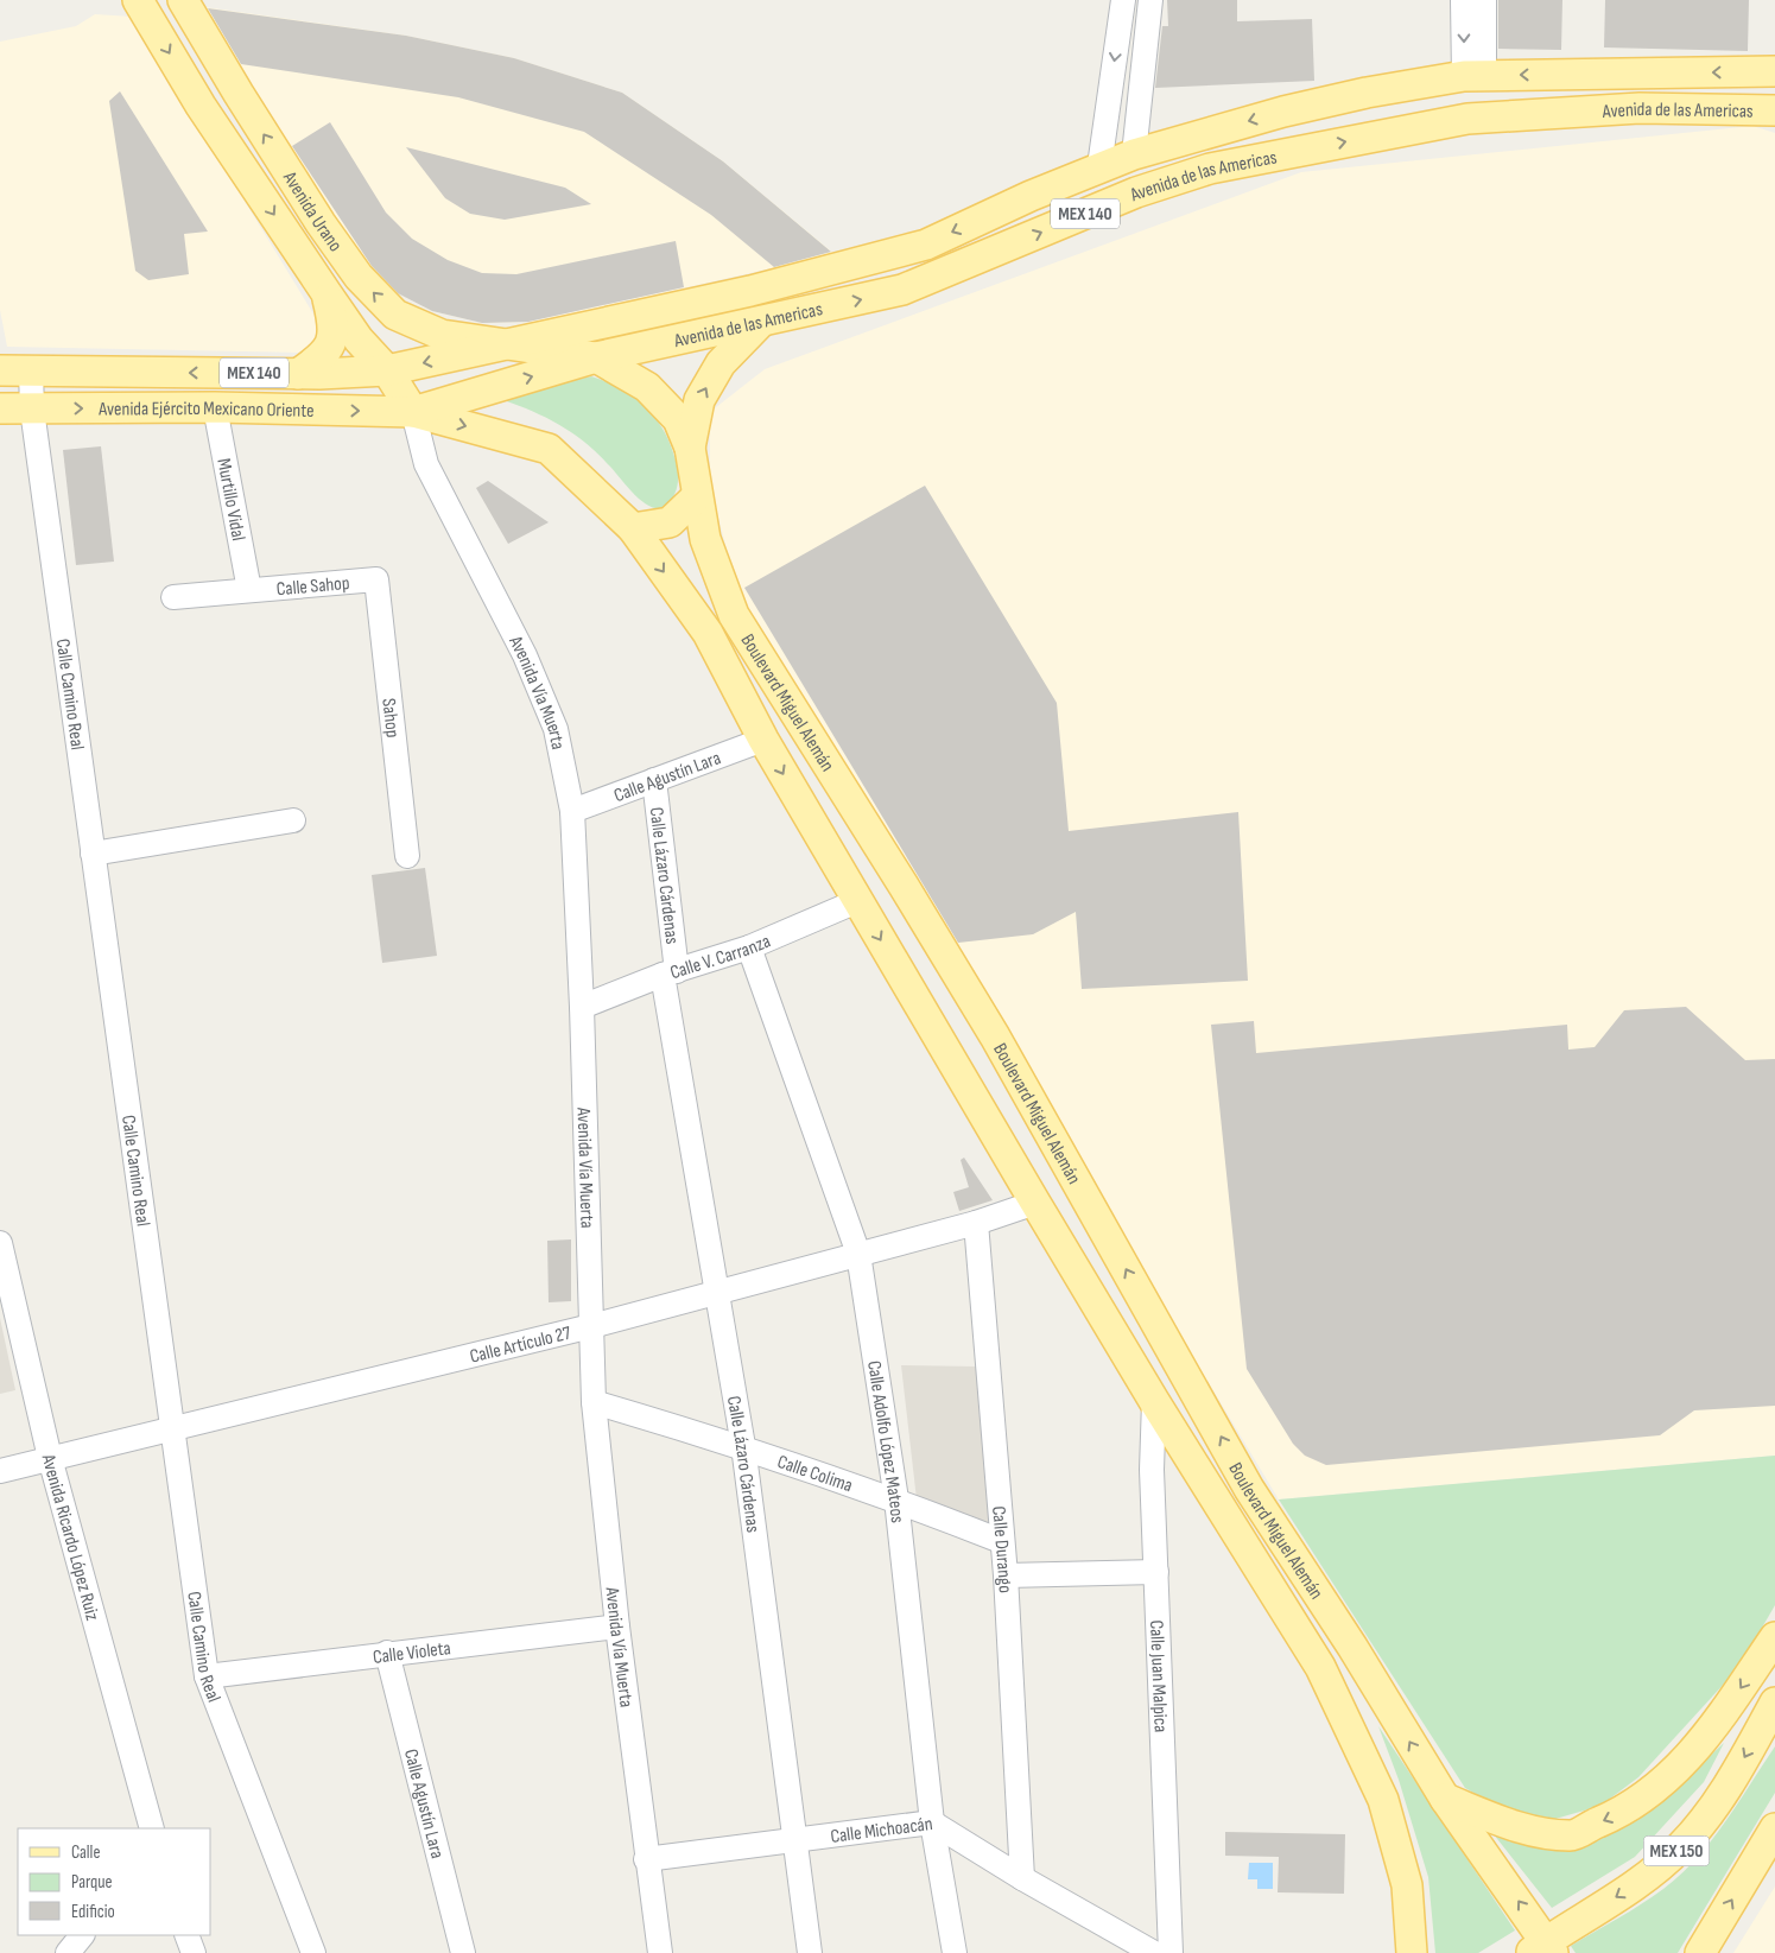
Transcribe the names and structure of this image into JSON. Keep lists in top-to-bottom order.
{
  "streets": {
    "main road": [
      "Avenida de las Americas",
      "Avenida Urano",
      "MEX 140",
      "Avenida Ejército Mexicano Oriente",
      "Boulevard Miguel Alemán",
      "MEX 150"
    ],
    "street": [
      "Murtillo Vidal",
      "Calle Sahop",
      "Avenida Vía Muerta",
      "Calle Camino Real",
      "Sahop",
      "Calle Agustín Lara",
      "Calle Lázaro Cárdenas",
      "Calle V. Carranza",
      "Calle Artículo 27",
      "Calle Adolfo López Mateos",
      "Calle Colima",
      "Avenida Ricardo López Ruiz",
      "Calle Durango",
      "Calle Violeta",
      "Calle Juan Malpica",
      "Calle Michoacán"
    ]
  },
  "crossings": [
    ["Avenida de las Americas", "Avenida Urano"],
    ["Avenida de las Americas", "Avenida Ejército Mexicano Oriente"],
    ["Avenida de las Americas", "Avenida Vía Muerta"],
    ["Avenida de las Americas", "Boulevard Miguel Alemán"],
    ["Avenida Urano", "Avenida Ejército Mexicano Oriente"],
    ["Avenida Urano", "Boulevard Miguel Alemán"],
    ["Avenida Ejército Mexicano Oriente", "Murtillo Vidal"],
    ["Avenida Ejército Mexicano Oriente", "Avenida Vía Muerta"],
    ["Avenida Ejército Mexicano Oriente", "Calle Camino Real"],
    ["Avenida Ejército Mexicano Oriente", "Boulevard Miguel Alemán"],
    ["Murtillo Vidal", "Calle Sahop"],
    ["Calle Sahop", "Sahop"],
    ["Avenida Vía Muerta", "Boulevard Miguel Alemán"],
    ["Avenida Vía Muerta", "Calle Agustín Lara"],
    ["Avenida Vía Muerta", "Calle V. Carranza"],
    ["Avenida Vía Muerta", "Calle Artículo 27"],
    ["Avenida Vía Muerta", "Calle Colima"],
    ["Avenida Vía Muerta", "Calle Violeta"],
    ["Avenida Vía Muerta", "Calle Michoacán"],
    ["Calle Camino Real", "Calle Artículo 27"],
    ["Calle Camino Real", "Calle Violeta"],
    ["Boulevard Miguel Alemán", "Calle Agustín Lara"],
    ["Boulevard Miguel Alemán", "Calle V. Carranza"],
    ["Boulevard Miguel Alemán", "Calle Artículo 27"],
    ["Boulevard Miguel Alemán", "Calle Juan Malpica"],
    ["Boulevard Miguel Alemán", "MEX 150"],
    ["Calle Agustín Lara", "Calle Lázaro Cárdenas"],
    ["Calle Agustín Lara", "Calle Violeta"],
    ["Calle Lázaro Cárdenas", "Calle V. Carranza"],
    ["Calle Lázaro Cárdenas", "Calle Artículo 27"],
    ["Calle Lázaro Cárdenas", "Calle Colima"],
    ["Calle Lázaro Cárdenas", "Calle Michoacán"],
    ["Calle V. Carranza", "Calle Adolfo López Mateos"],
    ["Calle Artículo 27", "Calle Adolfo López Mateos"],
    ["Calle Artículo 27", "Avenida Ricardo López Ruiz"],
    ["Calle Artículo 27", "Calle Durango"],
    ["Calle Adolfo López Mateos", "Calle Colima"],
    ["Calle Adolfo López Mateos", "Calle Michoacán"],
    ["Calle Colima", "Calle Durango"],
    ["Calle Durango", "Calle Michoacán"]
  ],
  "legend": ["Calle", "Parque", "Edificio"]
}
